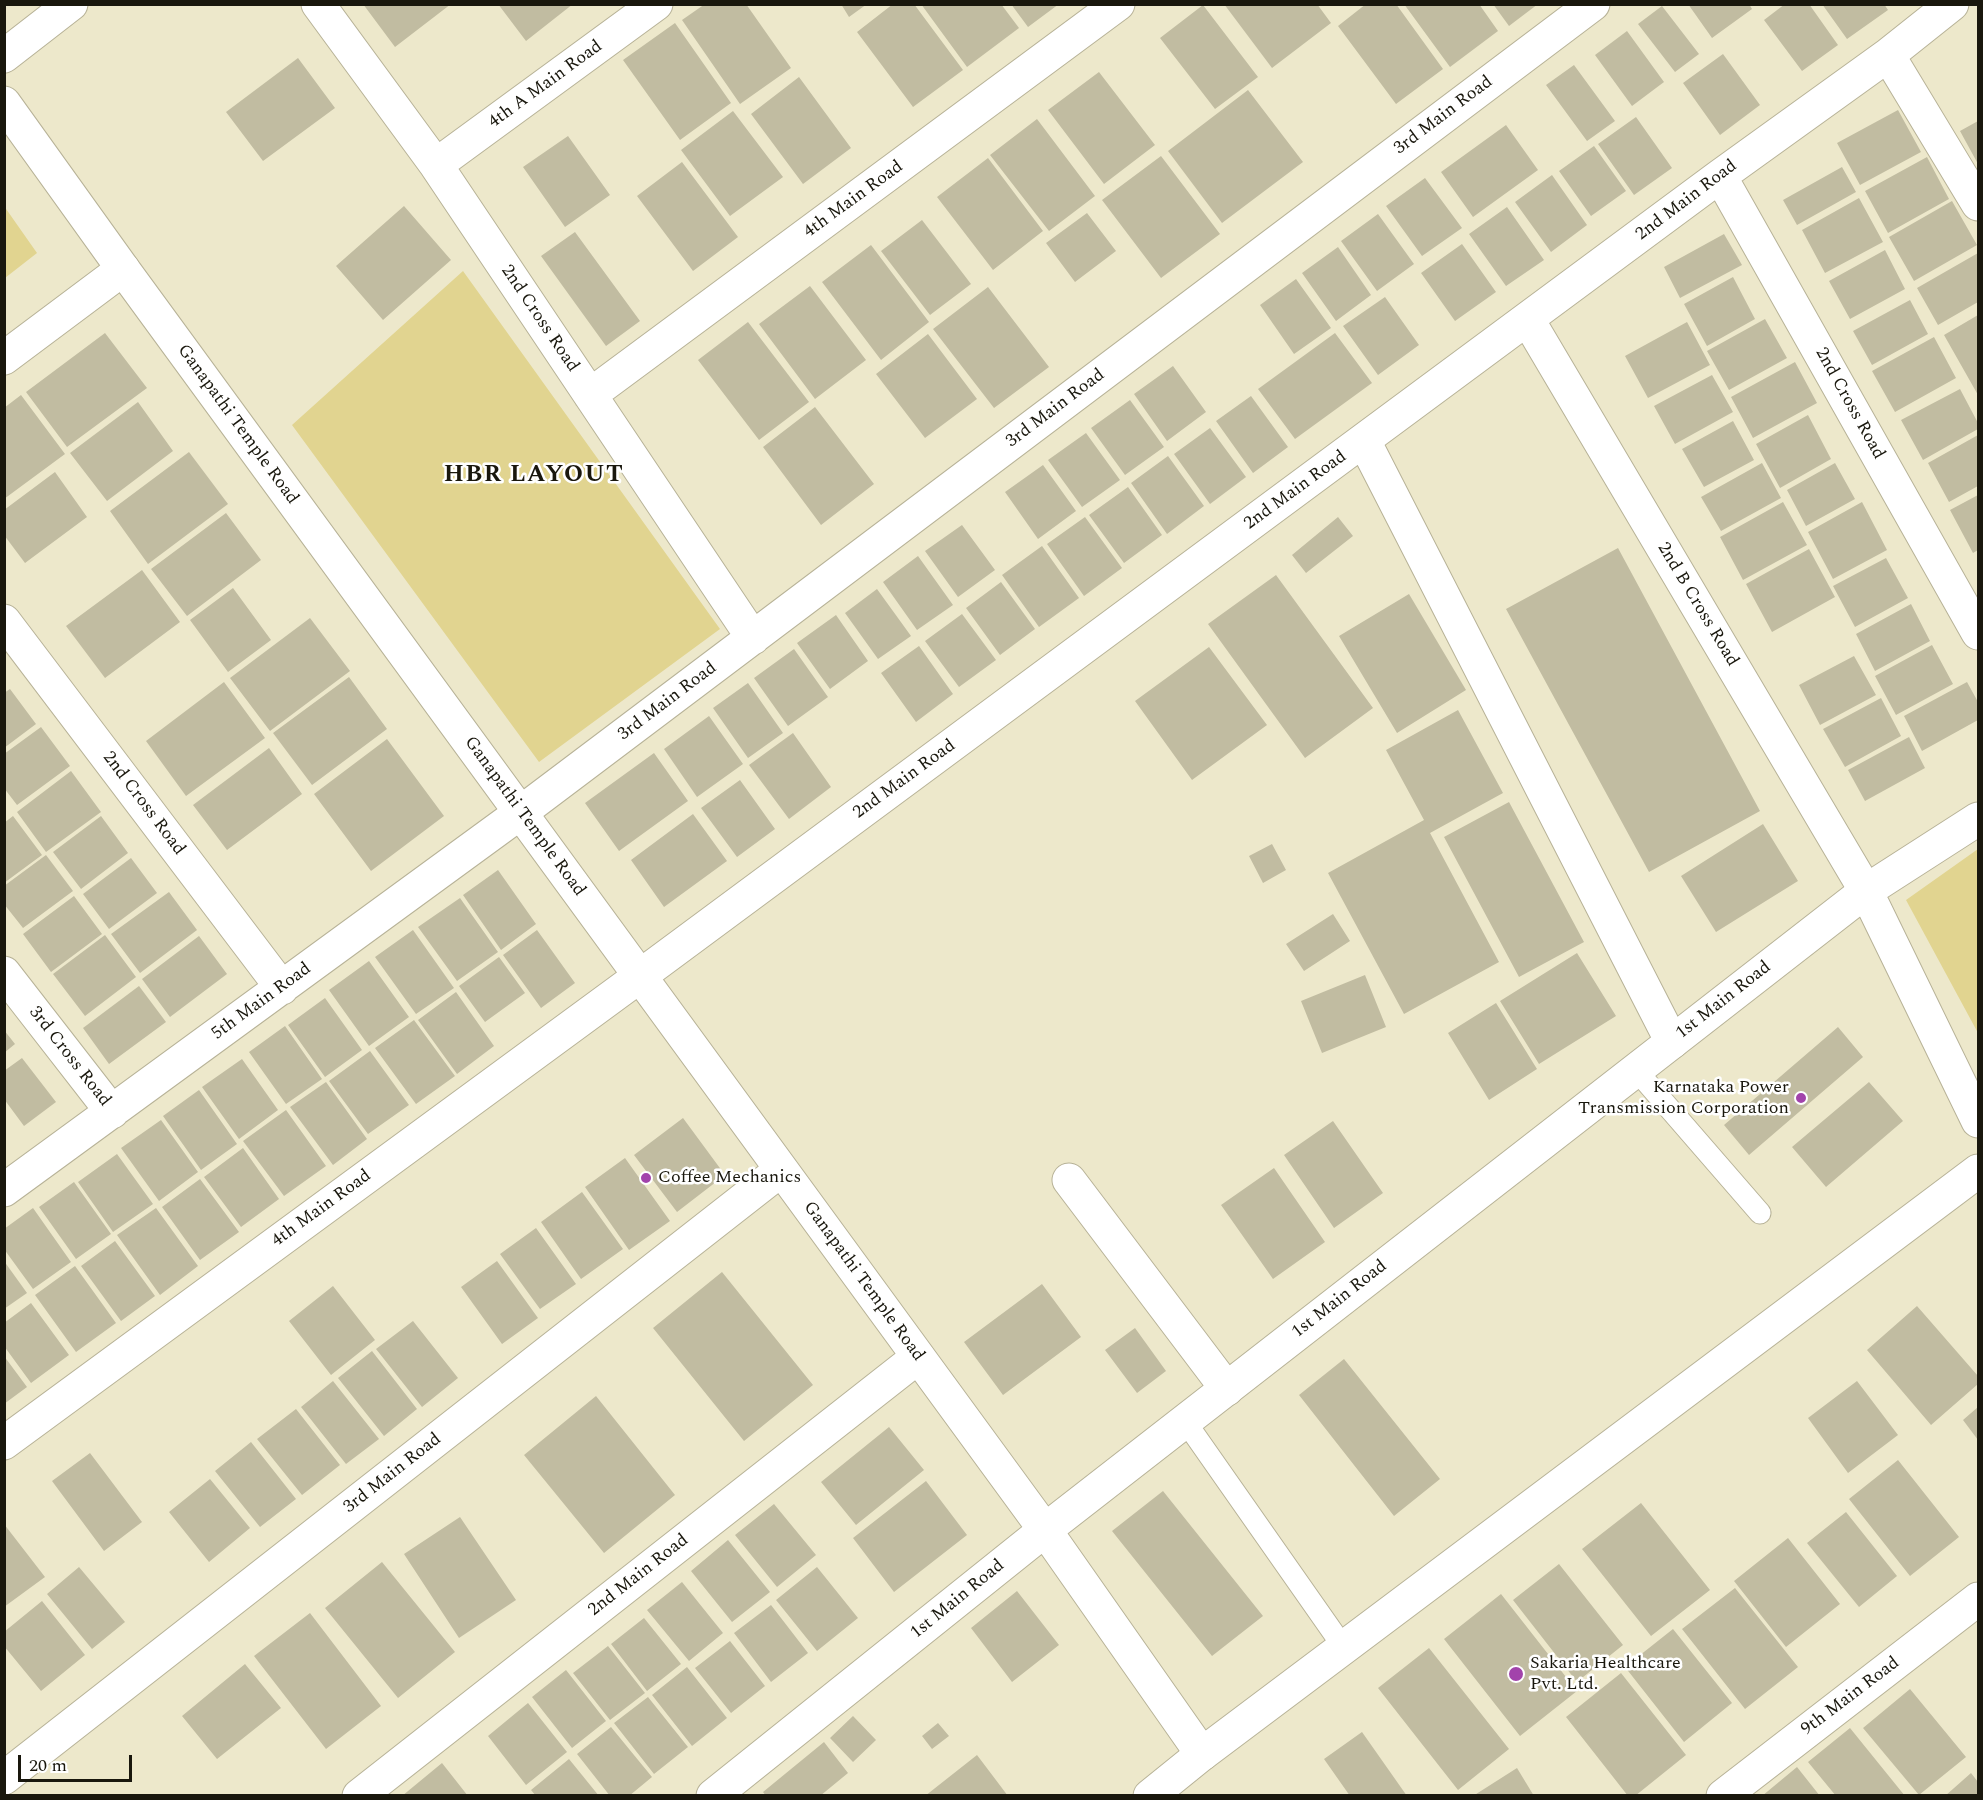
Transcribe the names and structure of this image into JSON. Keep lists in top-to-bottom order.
{
  "streets": {
    "street": [
      "4th A Main Road",
      "3rd Main Road",
      "4th Main Road",
      "2nd Main Road",
      "2nd Cross Road",
      "Ganapathi Temple Road",
      "2nd B Cross Road",
      "1st Main Road",
      "5th Main Road",
      "3rd Cross Road",
      "9th Main Road"
    ]
  },
  "crossings": [
    ["4th A Main Road", "2nd Cross Road"],
    ["3rd Main Road", "2nd Cross Road"],
    ["3rd Main Road", "Ganapathi Temple Road"],
    ["3rd Main Road", "5th Main Road"],
    ["4th Main Road", "2nd Main Road"],
    ["4th Main Road", "2nd Cross Road"],
    ["4th Main Road", "Ganapathi Temple Road"],
    ["2nd Main Road", "2nd Cross Road"],
    ["2nd Main Road", "Ganapathi Temple Road"],
    ["2nd Main Road", "2nd B Cross Road"],
    ["2nd Cross Road", "5th Main Road"],
    ["Ganapathi Temple Road", "1st Main Road"],
    ["Ganapathi Temple Road", "5th Main Road"],
    ["2nd B Cross Road", "1st Main Road"],
    ["5th Main Road", "3rd Cross Road"]
  ],
  "districts": ["HBR LAYOUT"],
  "places": ["Karnataka Power Transmission Corporation", "Coffee Mechanics", "Sakaria Healthcare Pvt. Ltd."],
  "scale_bar": "20 m"
}
